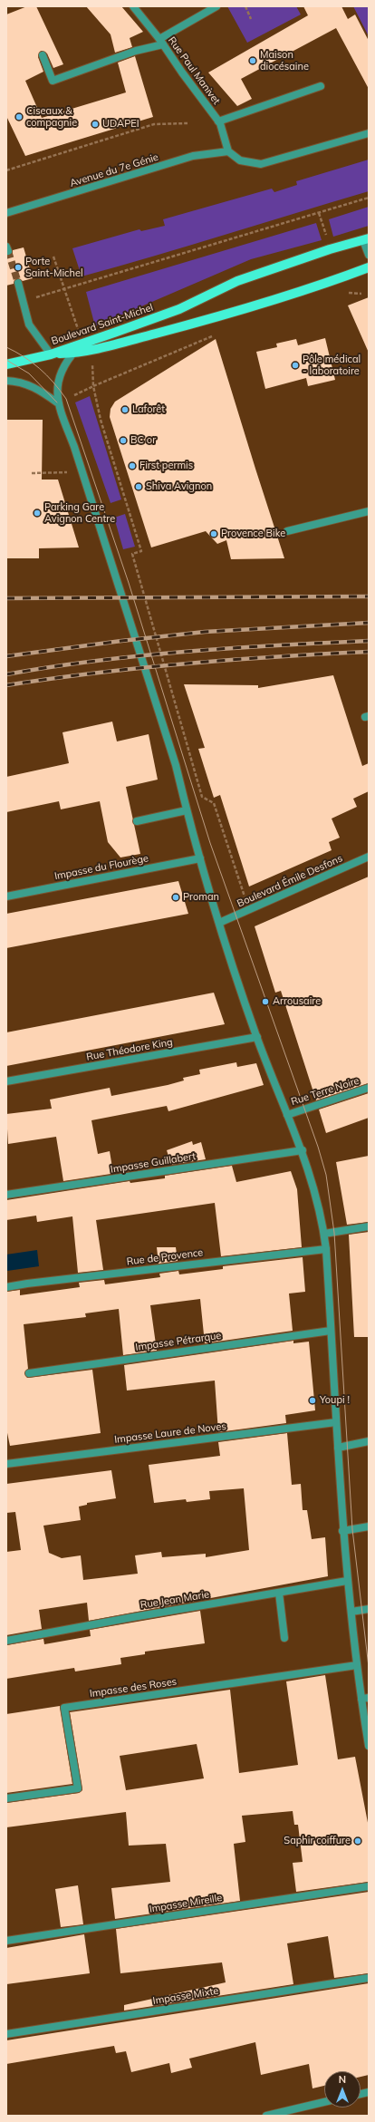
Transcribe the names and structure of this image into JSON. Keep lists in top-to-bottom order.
{
  "streets": {
    "main road": ["Boulevard Saint-Michel"],
    "street": [
      "Rue Paul Manivet",
      "Avenue du 7e Génie",
      "Impasse du Flourège",
      "Boulevard Émile Desfons",
      "Rue Théodore King",
      "Rue Terre Noire",
      "Impasse Guillabert",
      "Rue de Provence",
      "Impasse Pétrarque",
      "Impasse Laure de Noves",
      "Rue Jean Marie",
      "Impasse des Roses",
      "Impasse Mireille",
      "Impasse Mixte"
    ]
  },
  "crossings": [
    ["Rue Paul Manivet", "Avenue du 7e Génie"]
  ],
  "places": [
    "Maison diocésaine",
    "Ciseaux & compagnie",
    "UDAPEI",
    "Porte Saint-Michel",
    "Pôle médical - laboratoire",
    "Laforêt",
    "BC or",
    "First permis",
    "Shiva Avignon",
    "Parking Gare Avignon Centre",
    "Provence Bike",
    "Proman",
    "Arrousaire",
    "Youpi !",
    "Saphir coiffure"
  ],
  "north": "top"
}
